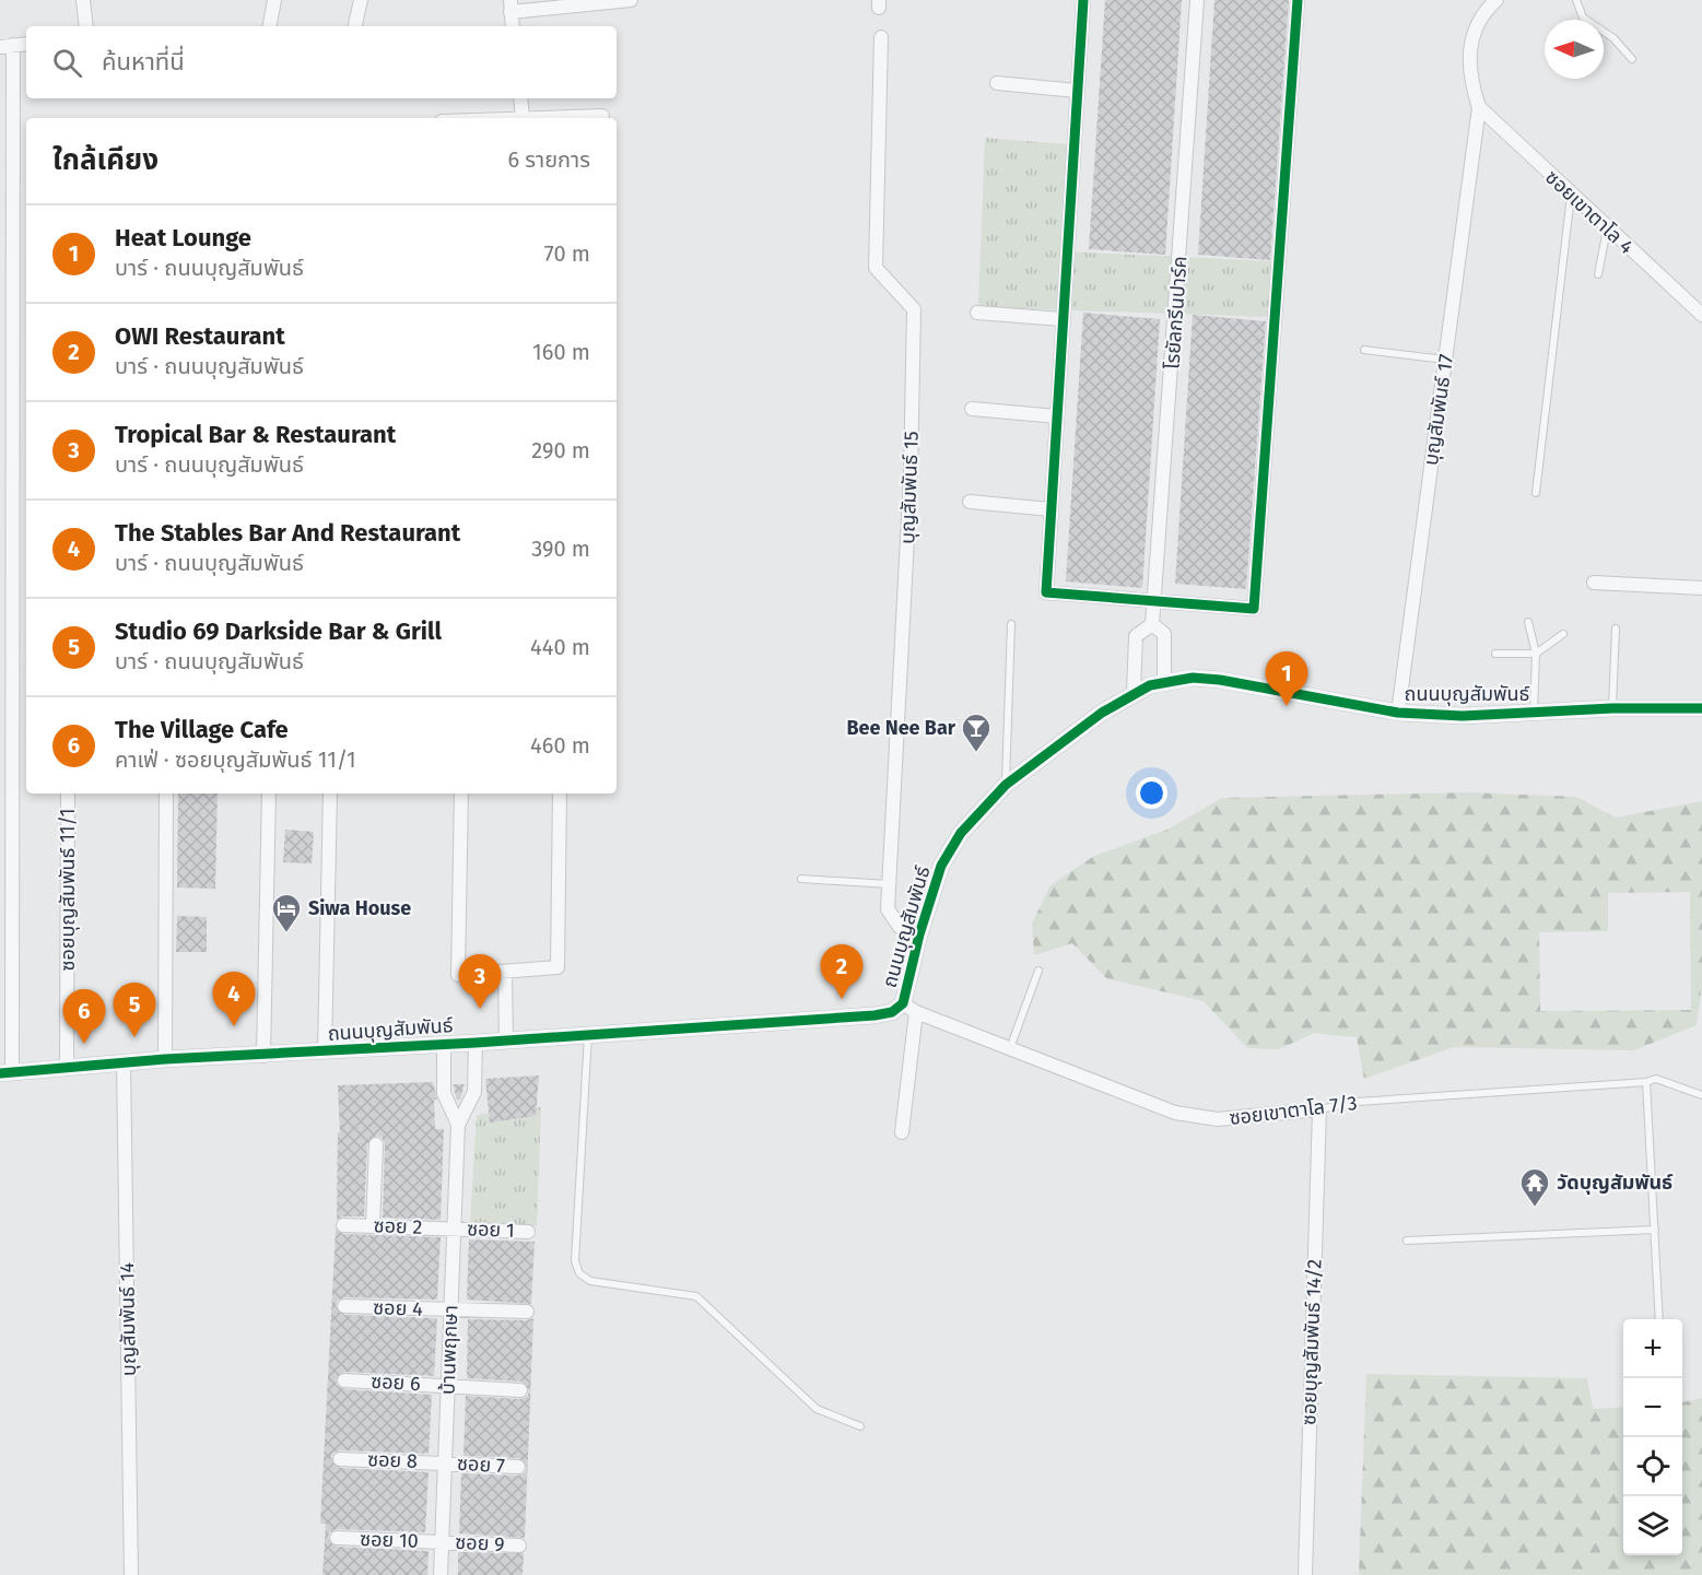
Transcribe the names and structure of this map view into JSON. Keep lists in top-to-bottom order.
{
  "streets": {
    "street": [
      "ซอยเขาตาโล 4",
      "โรยัลกรีนปาร์ค",
      "บุญสัมพันธ์ 17",
      "บุญสัมพันธ์ 15",
      "ถนนบุญสัมพันธ์",
      "ซอยบุญสัมพันธ์ 11/1",
      "ซอยเขาตาโล 7/3",
      "ซอย 2",
      "ซอย 1",
      "ซอย 4",
      "บุญสัมพันธ์ 14",
      "ซอยบุญสัมพันธ์ 14/2",
      "บ้านพฤกษา",
      "ซอย 6",
      "ซอย 8",
      "ซอย 7",
      "ซอย 10",
      "ซอย 9"
    ]
  },
  "crossings": [
    ["ซอยเขาตาโล 4", "บุญสัมพันธ์ 17"],
    ["โรยัลกรีนปาร์ค", "ถนนบุญสัมพันธ์"],
    ["บุญสัมพันธ์ 17", "ถนนบุญสัมพันธ์"],
    ["บุญสัมพันธ์ 15", "ถนนบุญสัมพันธ์"],
    ["ถนนบุญสัมพันธ์", "ซอยบุญสัมพันธ์ 11/1"],
    ["ถนนบุญสัมพันธ์", "ซอยเขาตาโล 7/3"],
    ["ถนนบุญสัมพันธ์", "บุญสัมพันธ์ 14"],
    ["ถนนบุญสัมพันธ์", "บ้านพฤกษา"],
    ["ซอยเขาตาโล 7/3", "ซอยบุญสัมพันธ์ 14/2"],
    ["ซอย 2", "ซอย 1"],
    ["ซอย 2", "บ้านพฤกษา"],
    ["ซอย 1", "บ้านพฤกษา"],
    ["ซอย 4", "บ้านพฤกษา"],
    ["บ้านพฤกษา", "ซอย 6"],
    ["บ้านพฤกษา", "ซอย 8"],
    ["บ้านพฤกษา", "ซอย 7"],
    ["บ้านพฤกษา", "ซอย 10"],
    ["บ้านพฤกษา", "ซอย 9"],
    ["ซอย 8", "ซอย 7"],
    ["ซอย 10", "ซอย 9"]
  ],
  "places": {
    "bar": ["Bee Nee Bar"],
    "hotel": ["Siwa House"],
    "temple": ["วัดบุญสัมพันธ์"]
  },
  "north": "left",
  "page": {
    "search": "ค้นหาที่นี่",
    "heading": ["ใกล้เคียง", "6 รายการ"],
    "list": [
      {
        "mark": "1",
        "name": "Heat Lounge",
        "note": "บาร์ · ถนนบุญสัมพันธ์",
        "value": "70 m"
      },
      {
        "mark": "2",
        "name": "OWI Restaurant",
        "note": "บาร์ · ถนนบุญสัมพันธ์",
        "value": "160 m"
      },
      {
        "mark": "3",
        "name": "Tropical Bar & Restaurant",
        "note": "บาร์ · ถนนบุญสัมพันธ์",
        "value": "290 m"
      },
      {
        "mark": "4",
        "name": "The Stables Bar And Restaurant",
        "note": "บาร์ · ถนนบุญสัมพันธ์",
        "value": "390 m"
      },
      {
        "mark": "5",
        "name": "Studio 69 Darkside Bar & Grill",
        "note": "บาร์ · ถนนบุญสัมพันธ์",
        "value": "440 m"
      },
      {
        "mark": "6",
        "name": "The Village Cafe",
        "note": "คาเฟ่ · ซอยบุญสัมพันธ์ 11/1",
        "value": "460 m"
      }
    ],
    "pins": [
      "1",
      "2",
      "3",
      "4",
      "5",
      "6"
    ],
    "map_buttons": ["+", "−"]
  }
}
